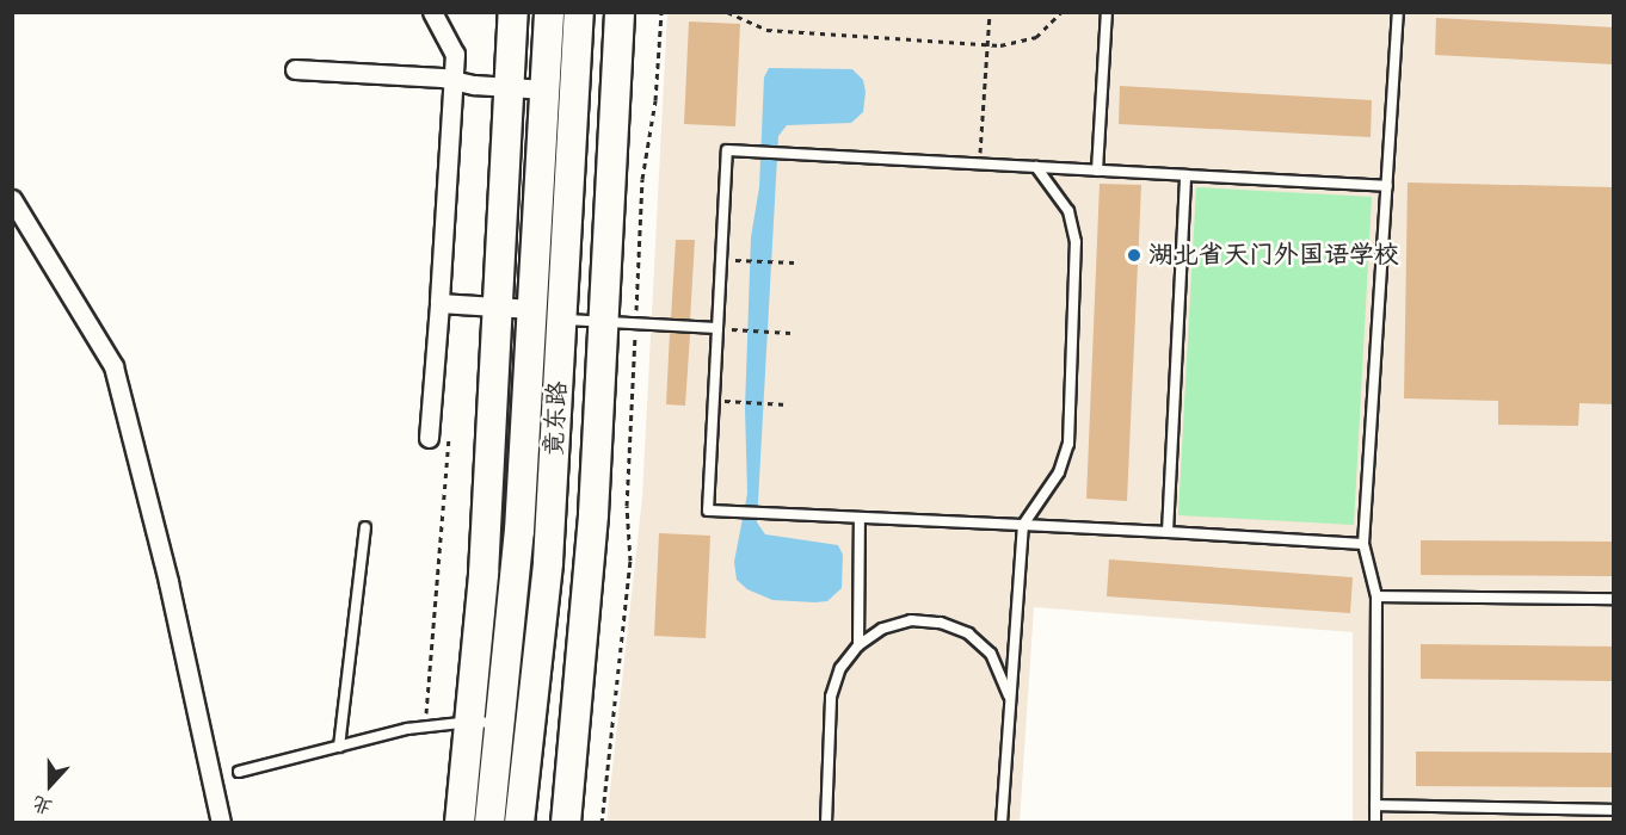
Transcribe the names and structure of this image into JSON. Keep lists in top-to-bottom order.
{
  "streets": {
    "main road": ["竟东路"]
  },
  "places": ["湖北省天门外国语学校"],
  "north": "bottom"
}
